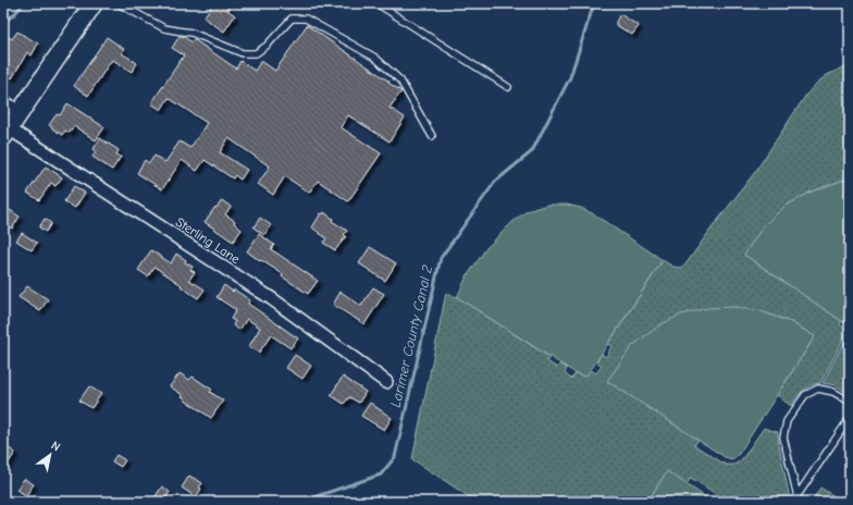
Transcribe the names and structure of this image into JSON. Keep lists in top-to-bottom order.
{
  "streets": {
    "street": ["Sterling Lane"]
  },
  "water": ["Larimer County Canal 2"],
  "north": "top right"
}
